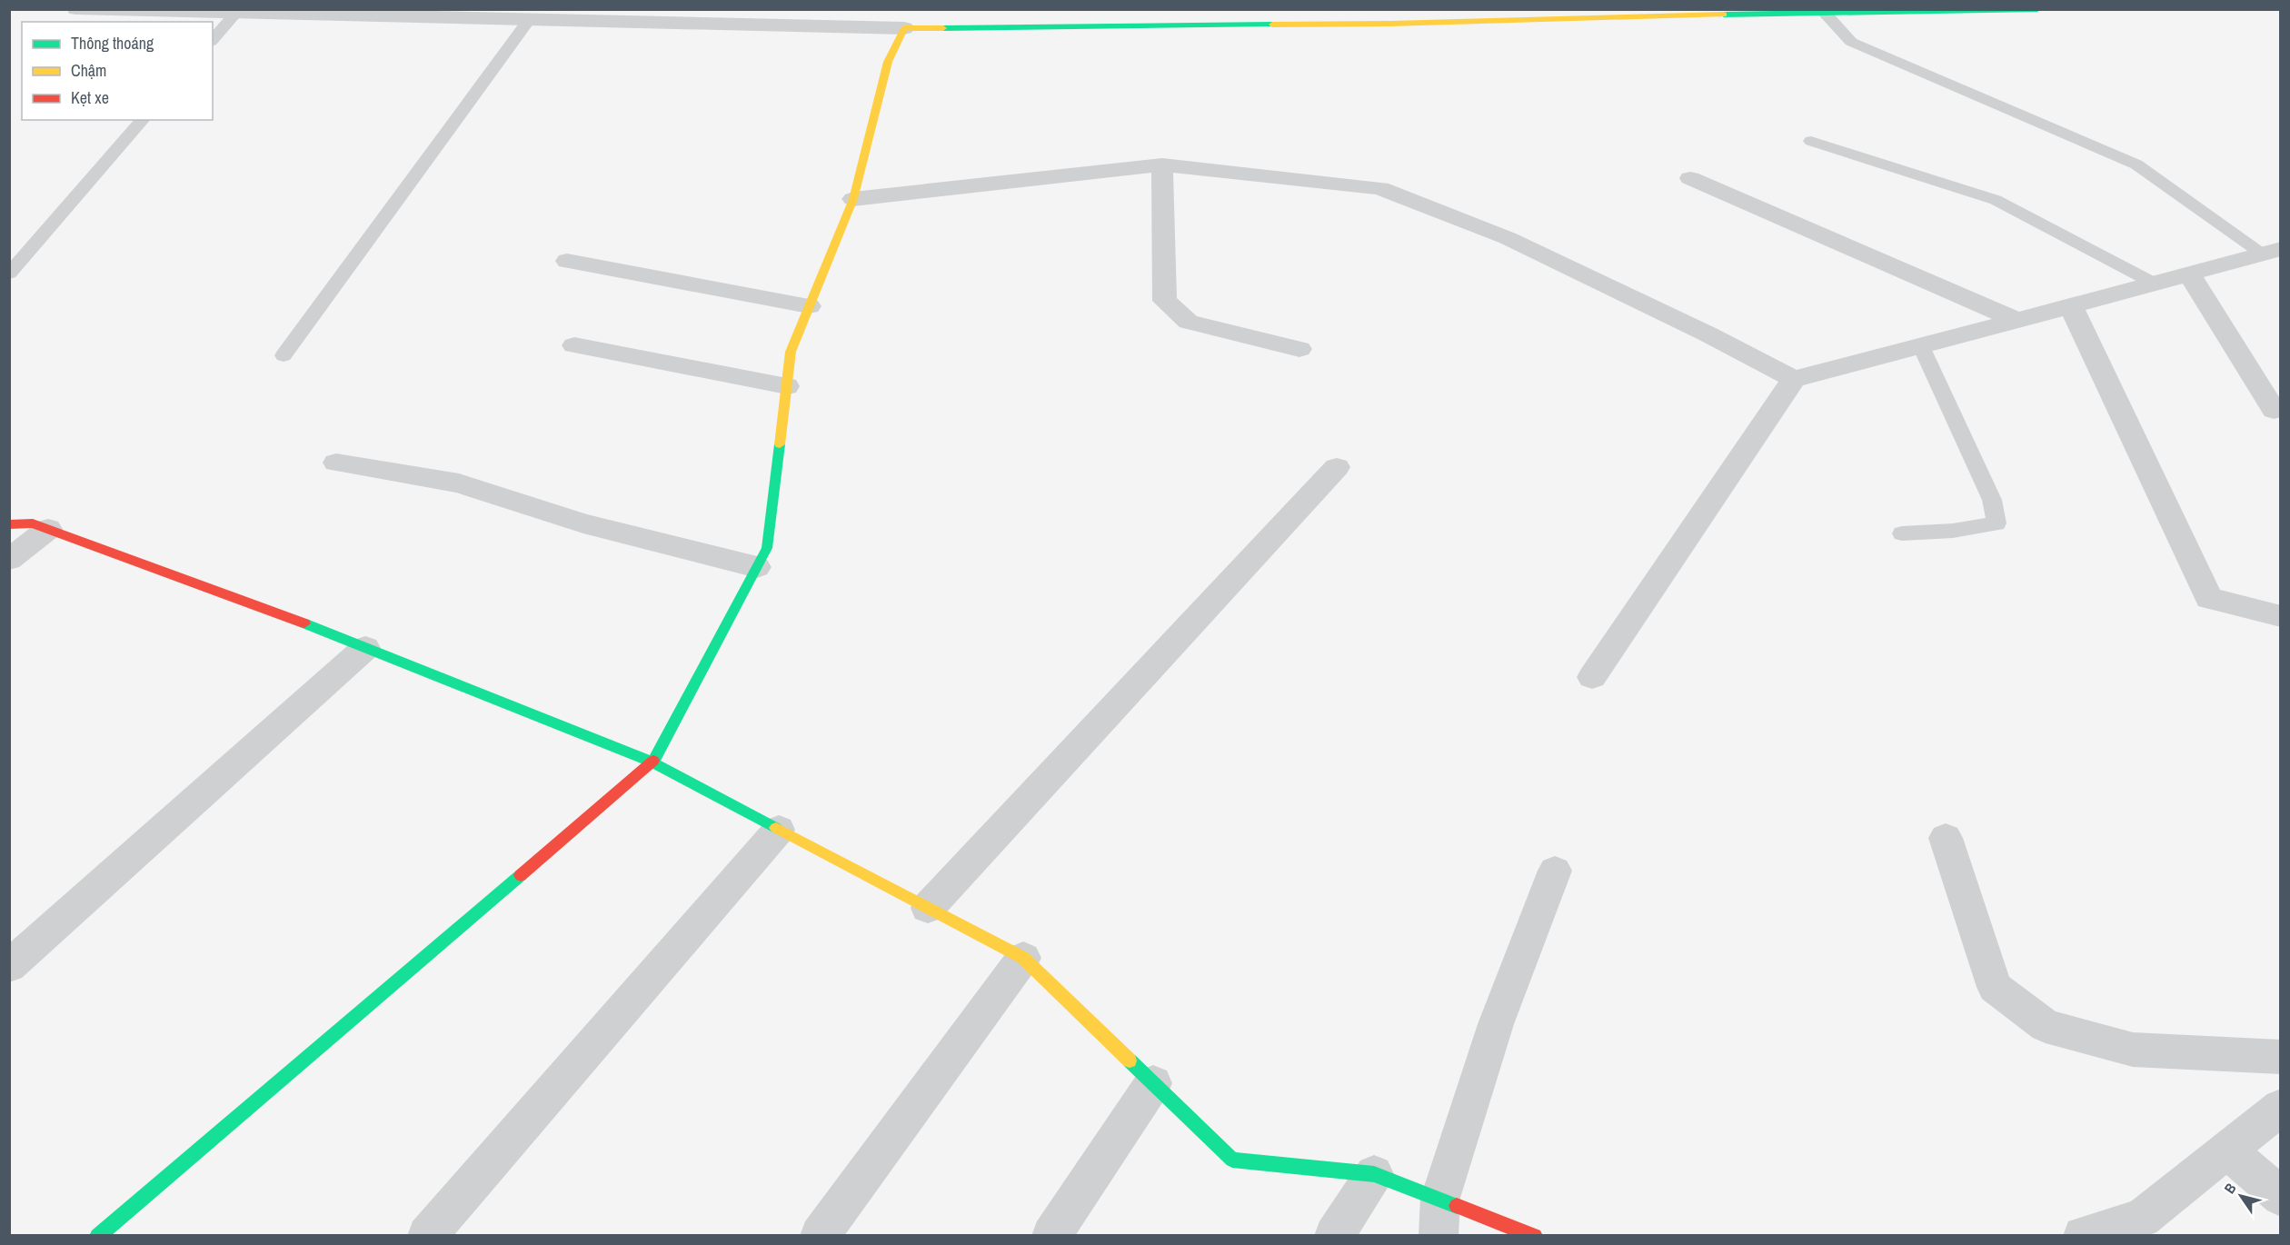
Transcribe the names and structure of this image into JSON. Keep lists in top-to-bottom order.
{
  "legend": ["Thông thoáng", "Chậm", "Kẹt xe"],
  "north": "top left"
}
